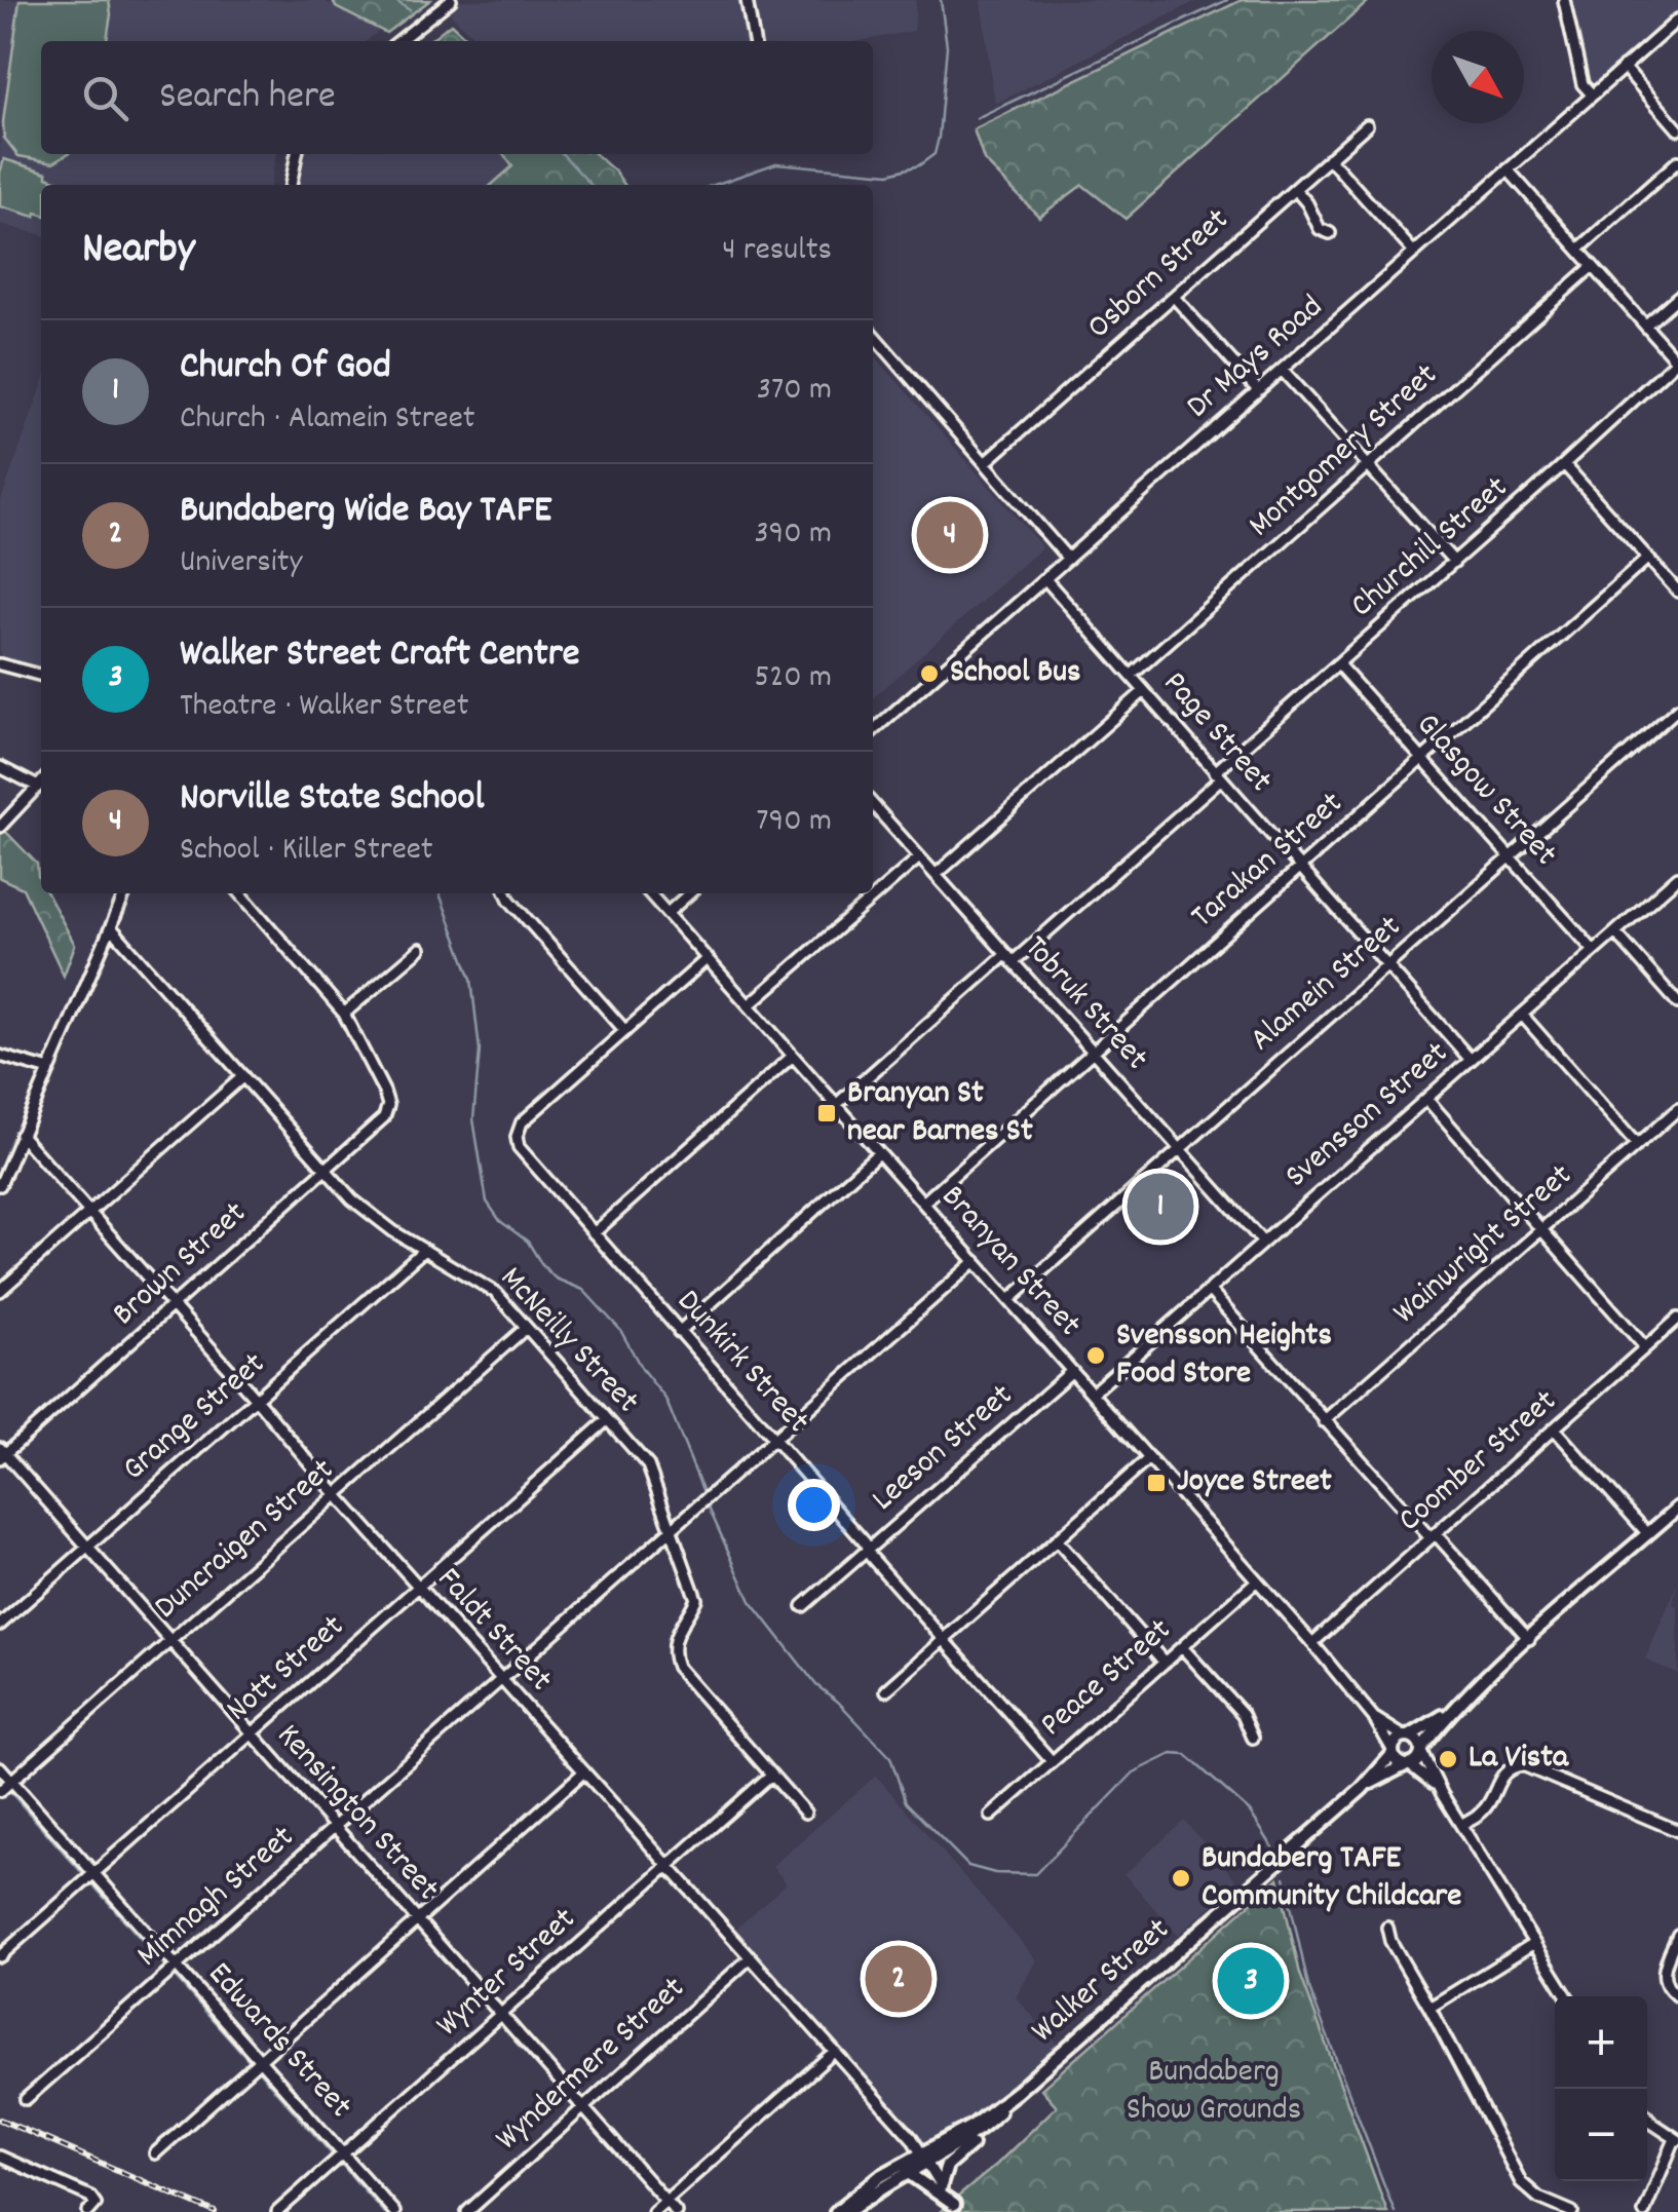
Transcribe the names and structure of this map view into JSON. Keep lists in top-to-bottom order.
{
  "streets": {
    "main road": ["Walker Street"],
    "street": [
      "Osborn Street",
      "Dr Mays Road",
      "Montgomery Street",
      "Churchill Street",
      "Page Street",
      "Glasgow Street",
      "Tarakan Street",
      "Alamein Street",
      "Tobruk Street",
      "Svensson Street",
      "Wainwright Street",
      "Branyan Street",
      "Brown Street",
      "McNeilly Street",
      "Dunkirk Street",
      "Grange Street",
      "Leeson Street",
      "Coomber Street",
      "Duncraigen Street",
      "Faldt Street",
      "Nott Street",
      "Peace Street",
      "Kensington Street",
      "Mimnagh Street",
      "Wynter Street",
      "Edwards Street",
      "Wyndermere Street"
    ]
  },
  "crossings": [
    ["Dr Mays Road", "Page Street"],
    ["Montgomery Street", "Page Street"],
    ["Churchill Street", "Page Street"],
    ["Churchill Street", "Glasgow Street"],
    ["Churchill Street", "Tobruk Street"],
    ["Churchill Street", "Branyan Street"],
    ["Page Street", "Tarakan Street"],
    ["Page Street", "Alamein Street"],
    ["Page Street", "Svensson Street"],
    ["Glasgow Street", "Tarakan Street"],
    ["Glasgow Street", "Alamein Street"],
    ["Glasgow Street", "Svensson Street"],
    ["Tarakan Street", "Tobruk Street"],
    ["Tarakan Street", "Branyan Street"],
    ["Alamein Street", "Tobruk Street"],
    ["Alamein Street", "Branyan Street"],
    ["Tobruk Street", "Svensson Street"],
    ["Svensson Street", "Branyan Street"],
    ["Branyan Street", "Leeson Street"],
    ["Branyan Street", "Coomber Street"],
    ["Branyan Street", "Peace Street"],
    ["Branyan Street", "Mimnagh Street"],
    ["Branyan Street", "Walker Street"],
    ["Brown Street", "McNeilly Street"],
    ["Brown Street", "Faldt Street"],
    ["Brown Street", "Kensington Street"],
    ["McNeilly Street", "Grange Street"],
    ["McNeilly Street", "Duncraigen Street"],
    ["McNeilly Street", "Nott Street"],
    ["McNeilly Street", "Mimnagh Street"],
    ["McNeilly Street", "Wynter Street"],
    ["Dunkirk Street", "Leeson Street"],
    ["Dunkirk Street", "Peace Street"],
    ["Dunkirk Street", "Mimnagh Street"],
    ["Grange Street", "Faldt Street"],
    ["Grange Street", "Kensington Street"],
    ["Duncraigen Street", "Faldt Street"],
    ["Duncraigen Street", "Kensington Street"],
    ["Duncraigen Street", "Edwards Street"],
    ["Faldt Street", "Nott Street"],
    ["Faldt Street", "Mimnagh Street"],
    ["Faldt Street", "Wynter Street"],
    ["Faldt Street", "Walker Street"],
    ["Faldt Street", "Wyndermere Street"],
    ["Nott Street", "Kensington Street"],
    ["Nott Street", "Edwards Street"],
    ["Kensington Street", "Mimnagh Street"],
    ["Kensington Street", "Wynter Street"],
    ["Kensington Street", "Wyndermere Street"],
    ["Mimnagh Street", "Edwards Street"],
    ["Wynter Street", "Edwards Street"]
  ],
  "parks": ["Bundaberg Show Grounds"],
  "places": {
    "other": [
      "School Bus",
      "Svensson Heights Food Store",
      "La Vista",
      "Bundaberg TAFE Community Childcare"
    ],
    "transit": ["Branyan St near Barnes St", "Joyce Street"]
  },
  "north": "bottom right",
  "page": {
    "search": "Search here",
    "heading": ["Nearby", "4 results"],
    "list": [
      {
        "mark": "1",
        "name": "Church Of God",
        "note": "Church · Alamein Street",
        "value": "370 m"
      },
      {
        "mark": "2",
        "name": "Bundaberg Wide Bay TAFE",
        "note": "University",
        "value": "390 m"
      },
      {
        "mark": "3",
        "name": "Walker Street Craft Centre",
        "note": "Theatre · Walker Street",
        "value": "520 m"
      },
      {
        "mark": "4",
        "name": "Norville State School",
        "note": "School · Killer Street",
        "value": "790 m"
      }
    ],
    "pins": [
      "4",
      "1",
      "2",
      "3"
    ],
    "map_buttons": ["+", "−"]
  }
}
